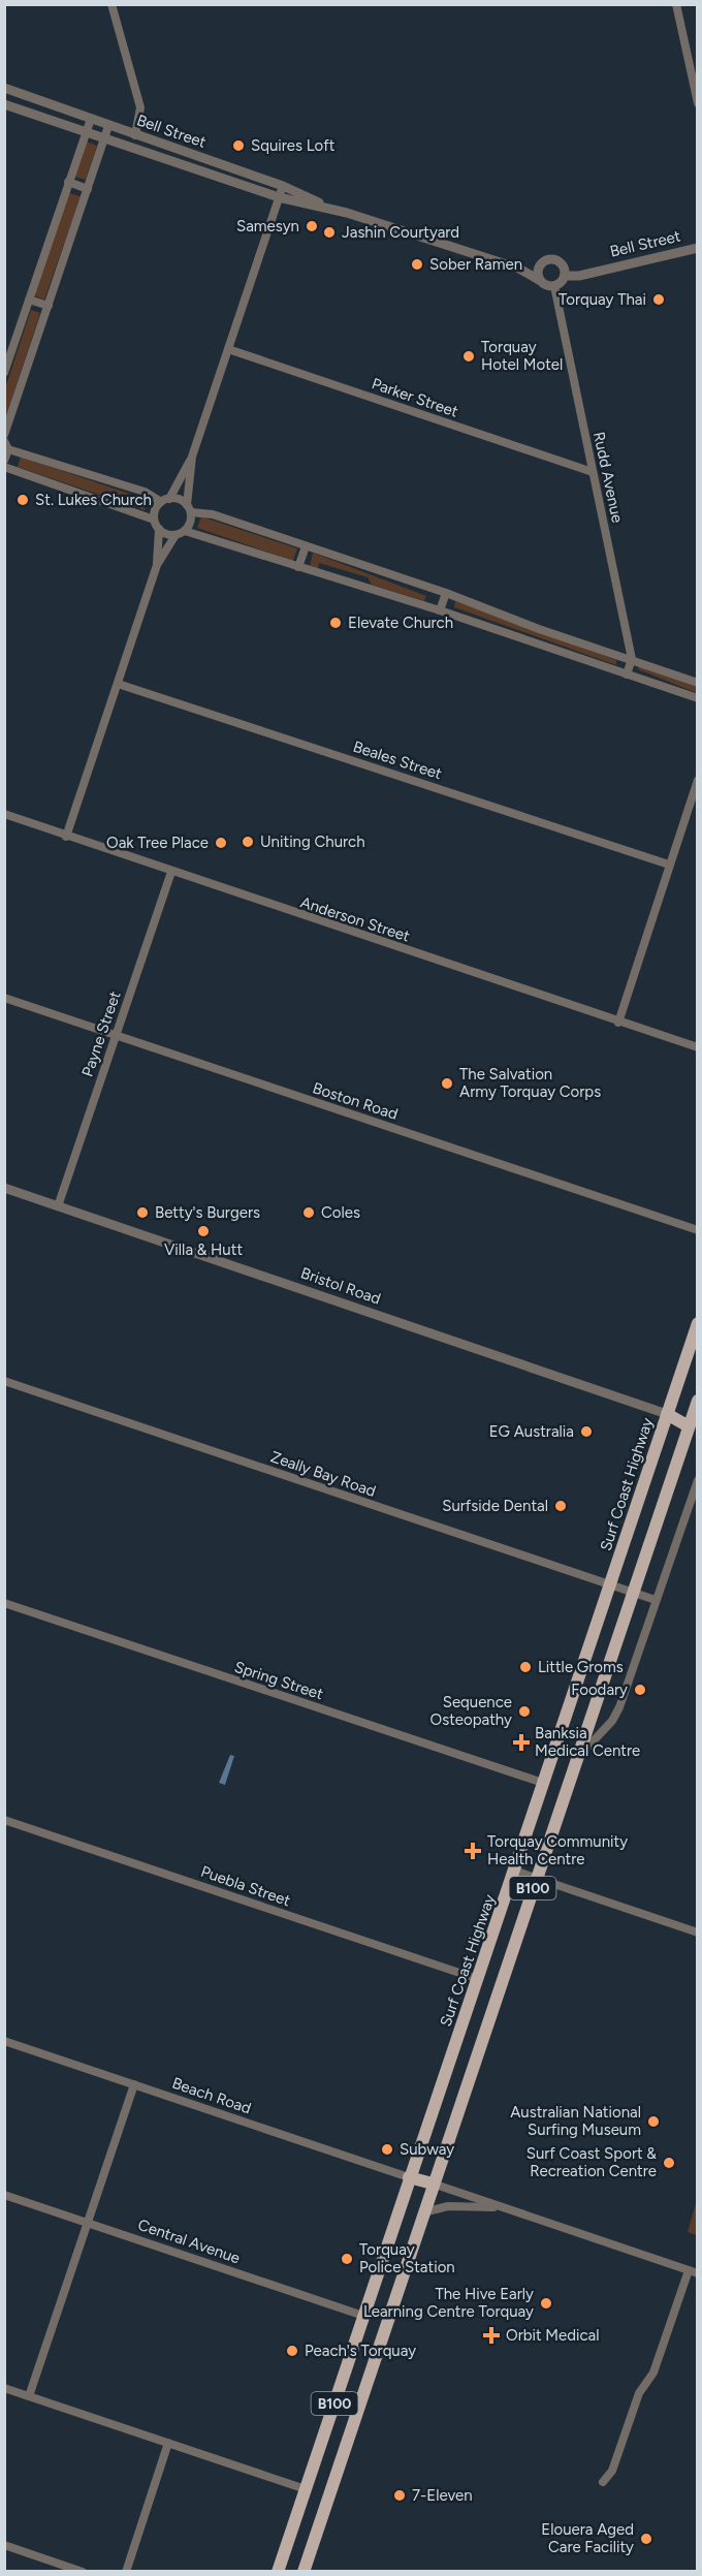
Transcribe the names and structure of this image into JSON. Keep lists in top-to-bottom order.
{
  "streets": {
    "main road": ["Surf Coast Highway", "B100"],
    "street": [
      "Bell Street",
      "Parker Street",
      "Rudd Avenue",
      "Beales Street",
      "Anderson Street",
      "Payne Street",
      "Boston Road",
      "Bristol Road",
      "Zeally Bay Road",
      "Spring Street",
      "Puebla Street",
      "Beach Road",
      "Central Avenue"
    ]
  },
  "crossings": [
    ["Bell Street", "Rudd Avenue"],
    ["Parker Street", "Rudd Avenue"],
    ["Anderson Street", "Payne Street"],
    ["Payne Street", "Boston Road"],
    ["Payne Street", "Bristol Road"],
    ["Bristol Road", "Surf Coast Highway"],
    ["Zeally Bay Road", "Surf Coast Highway"],
    ["Zeally Bay Road", "B100"],
    ["Surf Coast Highway", "Spring Street"],
    ["Surf Coast Highway", "Puebla Street"],
    ["Surf Coast Highway", "Beach Road"],
    ["Surf Coast Highway", "Central Avenue"]
  ],
  "places": {
    "other": [
      "Squires Loft",
      "Samesyn",
      "Jashin Courtyard",
      "Sober Ramen",
      "Torquay Thai",
      "Torquay Hotel Motel",
      "St. Lukes Church",
      "Elevate Church",
      "Uniting Church",
      "Oak Tree Place",
      "The Salvation Army Torquay Corps",
      "Betty's Burgers",
      "Coles",
      "Villa & Hutt",
      "EG Australia",
      "Surfside Dental",
      "Little Groms",
      "Foodary",
      "Sequence Osteopathy",
      "Australian National Surfing Museum",
      "Subway",
      "Surf Coast Sport & Recreation Centre",
      "Torquay Police Station",
      "The Hive Early Learning Centre Torquay",
      "Peach's Torquay",
      "7-Eleven",
      "Elouera Aged Care Facility"
    ],
    "health": ["Banksia Medical Centre", "Torquay Community Health Centre", "Orbit Medical"]
  }
}
